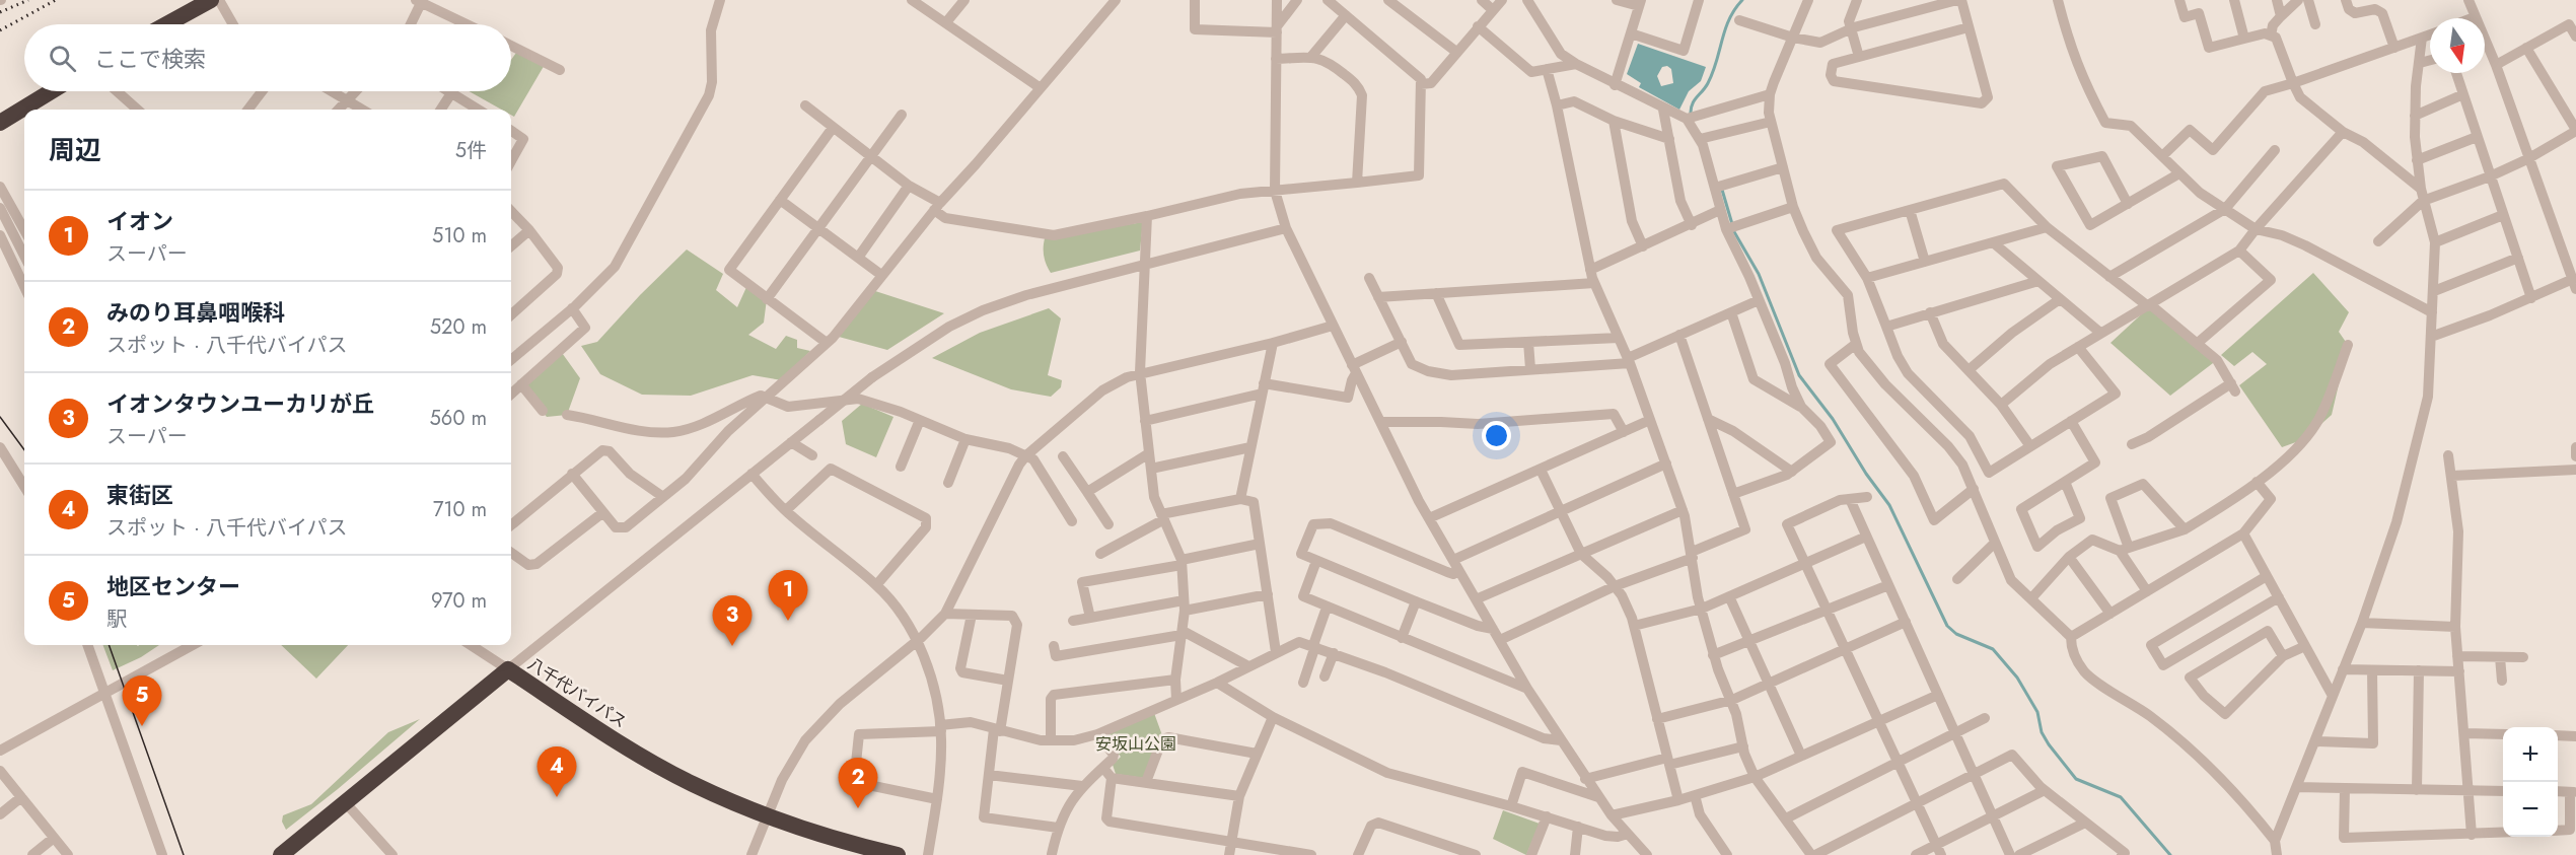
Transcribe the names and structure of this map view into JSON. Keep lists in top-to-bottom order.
{
  "streets": {
    "highway": ["八千代バイパス"]
  },
  "parks": ["安坂山公園"],
  "north": "bottom",
  "page": {
    "search": "ここで検索",
    "heading": ["周辺", "5件"],
    "list": [
      {
        "mark": "1",
        "name": "イオン",
        "note": "スーパー",
        "value": "510 m"
      },
      {
        "mark": "2",
        "name": "みのり耳鼻咽喉科",
        "note": "スポット · 八千代バイパス",
        "value": "520 m"
      },
      {
        "mark": "3",
        "name": "イオンタウンユーカリが丘",
        "note": "スーパー",
        "value": "560 m"
      },
      {
        "mark": "4",
        "name": "東街区",
        "note": "スポット · 八千代バイパス",
        "value": "710 m"
      },
      {
        "mark": "5",
        "name": "地区センター",
        "note": "駅",
        "value": "970 m"
      }
    ],
    "pins": [
      "1",
      "3",
      "5",
      "4",
      "2"
    ],
    "map_buttons": ["+", "−"]
  }
}
